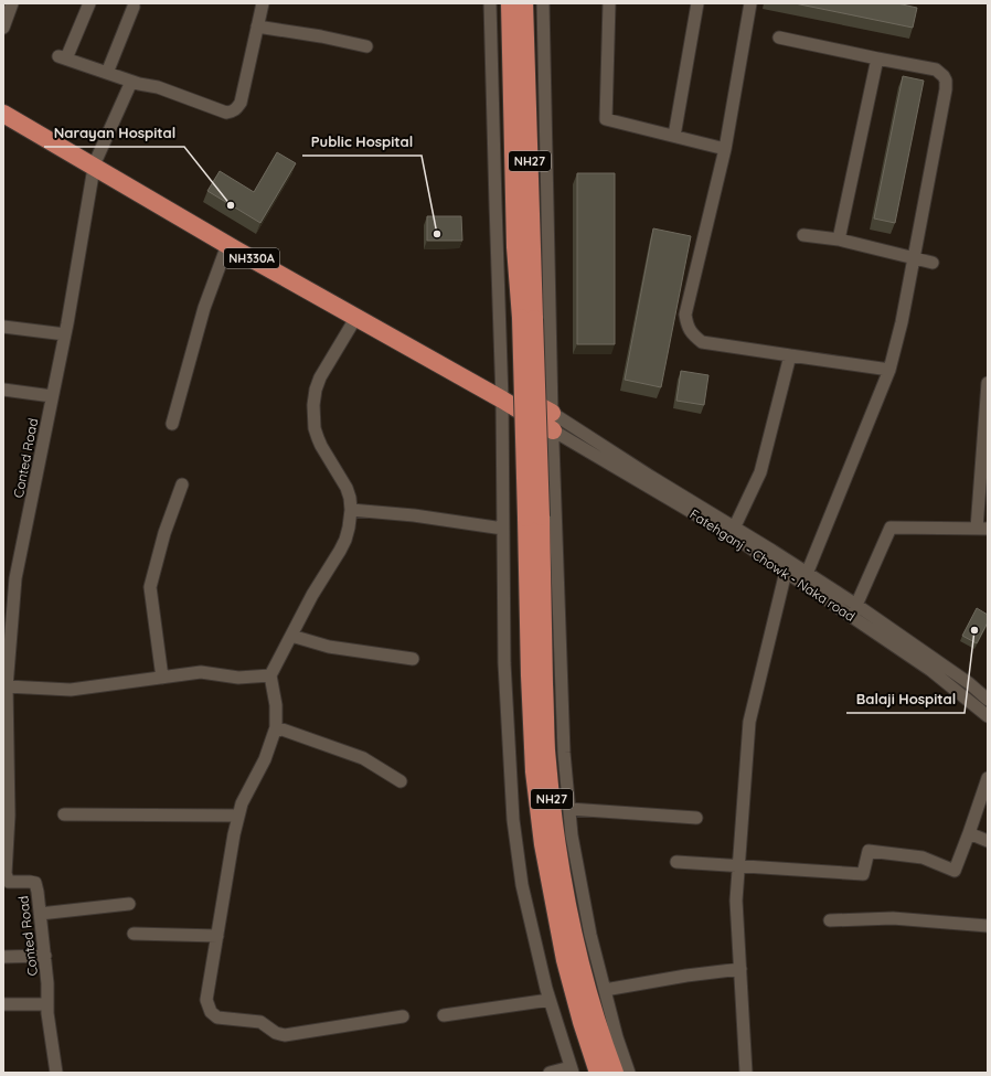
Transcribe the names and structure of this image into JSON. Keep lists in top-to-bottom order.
{
  "streets": {
    "highway": ["NH27", "NH330A", "Fatehganj - Chowk - Naka road"],
    "street": ["Conted Road"]
  },
  "crossings": [
    ["NH330A", "Conted Road"],
    ["NH330A", "Fatehganj - Chowk - Naka road"]
  ],
  "places": ["Narayan Hospital", "Public Hospital", "Balaji Hospital"]
}
